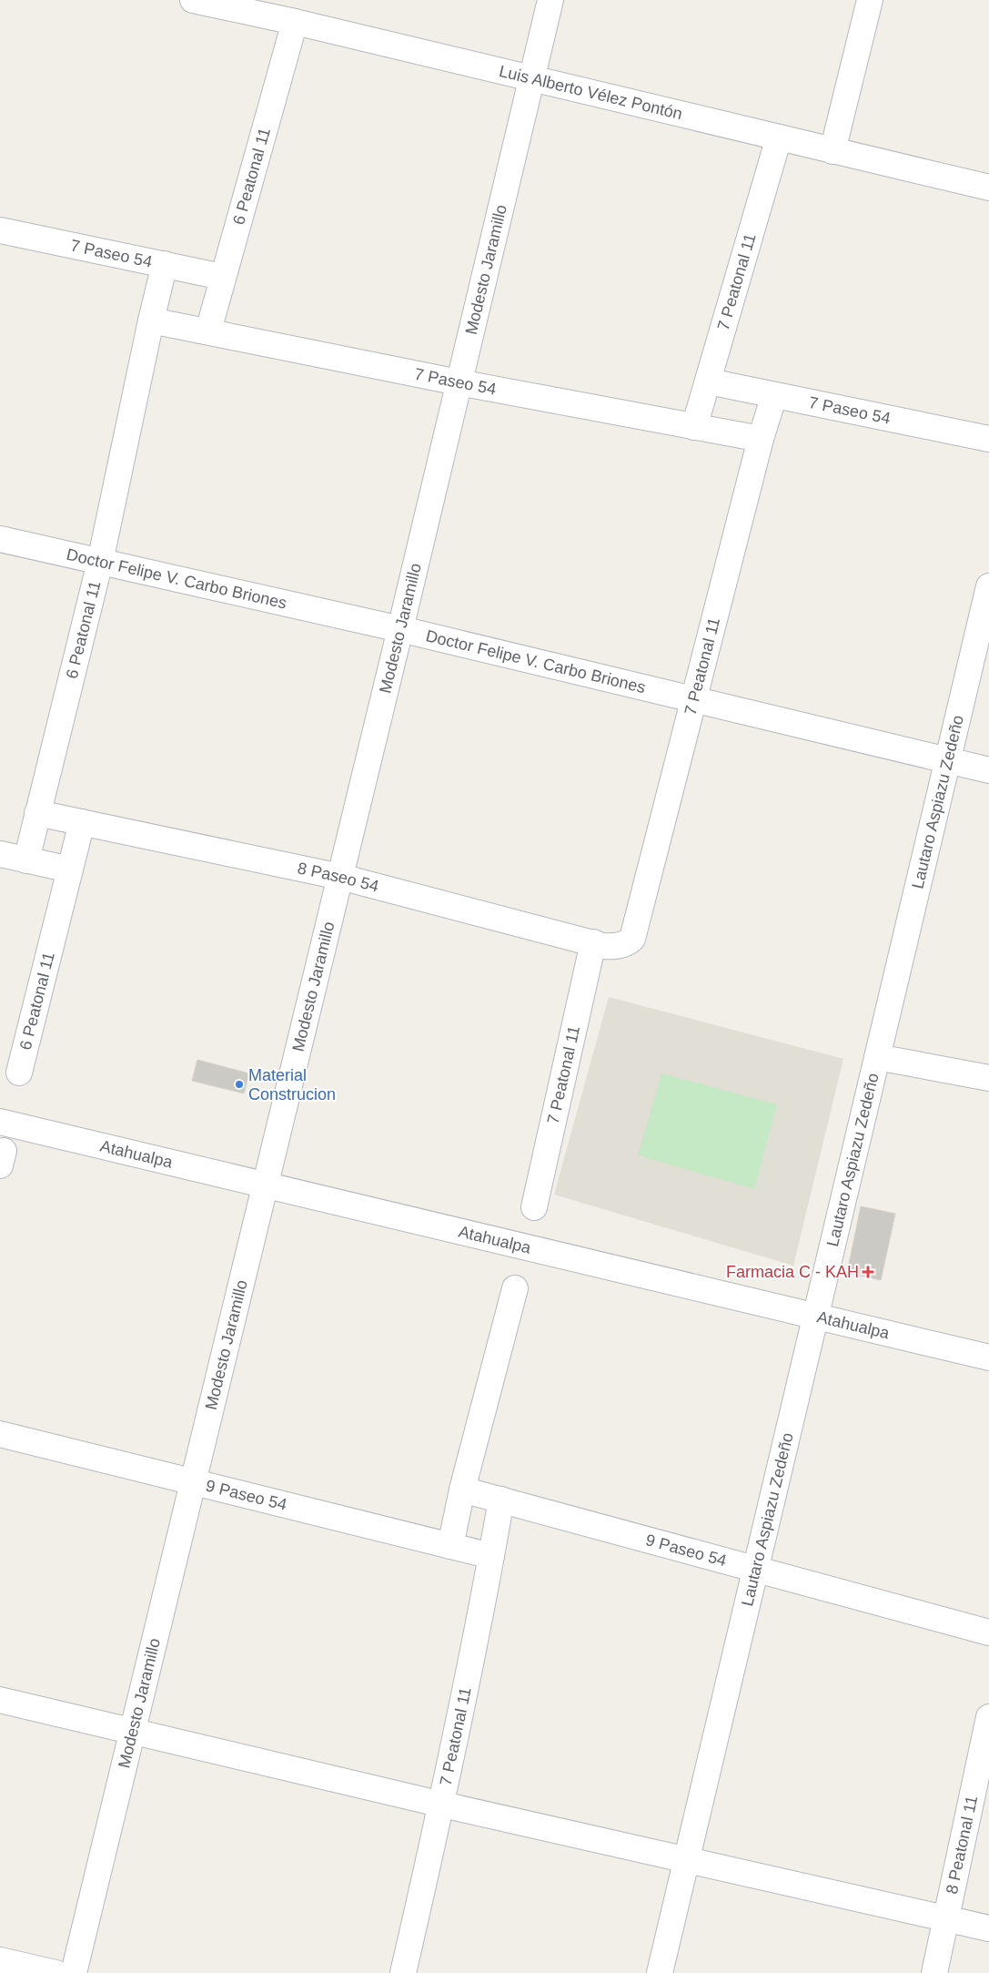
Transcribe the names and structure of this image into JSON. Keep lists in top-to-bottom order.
{
  "streets": {
    "street": [
      "Luis Alberto Vélez Pontón",
      "6 Peatonal 11",
      "7 Paseo 54",
      "Modesto Jaramillo",
      "7 Peatonal 11",
      "Doctor Felipe V. Carbo Briones",
      "Lautaro Aspiazu Zedeño",
      "8 Paseo 54",
      "Atahualpa",
      "9 Paseo 54",
      "8 Peatonal 11"
    ]
  },
  "crossings": [
    ["Luis Alberto Vélez Pontón", "6 Peatonal 11"],
    ["Luis Alberto Vélez Pontón", "Modesto Jaramillo"],
    ["Luis Alberto Vélez Pontón", "7 Peatonal 11"],
    ["6 Peatonal 11", "7 Paseo 54"],
    ["6 Peatonal 11", "Doctor Felipe V. Carbo Briones"],
    ["6 Peatonal 11", "8 Paseo 54"],
    ["7 Paseo 54", "Modesto Jaramillo"],
    ["7 Paseo 54", "7 Peatonal 11"],
    ["Modesto Jaramillo", "Doctor Felipe V. Carbo Briones"],
    ["Modesto Jaramillo", "8 Paseo 54"],
    ["Modesto Jaramillo", "Atahualpa"],
    ["Modesto Jaramillo", "9 Paseo 54"],
    ["7 Peatonal 11", "Doctor Felipe V. Carbo Briones"],
    ["7 Peatonal 11", "8 Paseo 54"],
    ["7 Peatonal 11", "9 Paseo 54"],
    ["Doctor Felipe V. Carbo Briones", "Lautaro Aspiazu Zedeño"],
    ["Lautaro Aspiazu Zedeño", "Atahualpa"],
    ["Lautaro Aspiazu Zedeño", "9 Paseo 54"]
  ],
  "places": {
    "other": ["Material Construcion"],
    "health": ["Farmacia C - KAH"]
  }
}
